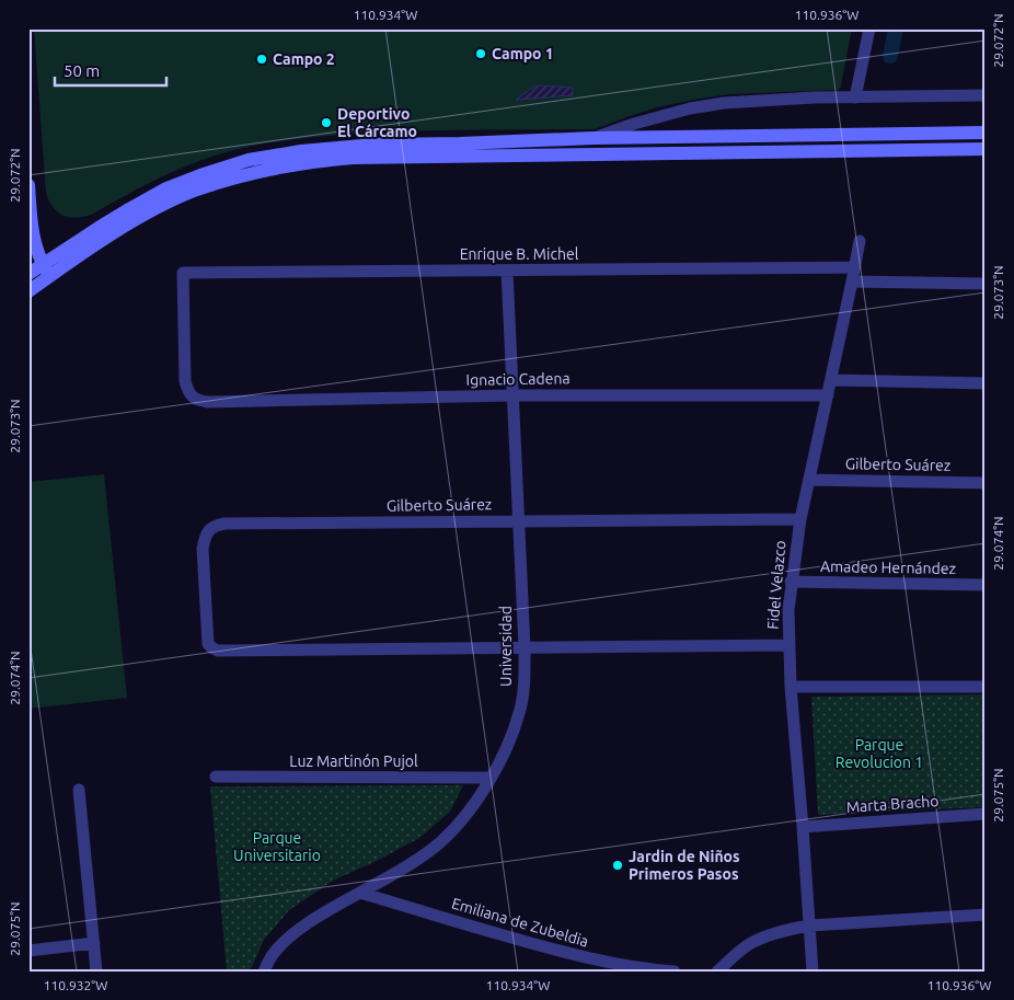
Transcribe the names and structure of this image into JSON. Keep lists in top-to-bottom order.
{
  "streets": {
    "street": [
      "Enrique B. Michel",
      "Ignacio Cadena",
      "Gilberto Suárez",
      "Amadeo Hernández",
      "Fidel Velazco",
      "Universidad",
      "Luz Martinón Pujol",
      "Marta Bracho",
      "Emiliana de Zubeldia"
    ]
  },
  "crossings": [
    ["Enrique B. Michel", "Ignacio Cadena"],
    ["Enrique B. Michel", "Fidel Velazco"],
    ["Enrique B. Michel", "Universidad"],
    ["Ignacio Cadena", "Fidel Velazco"],
    ["Ignacio Cadena", "Universidad"],
    ["Gilberto Suárez", "Fidel Velazco"],
    ["Gilberto Suárez", "Universidad"],
    ["Amadeo Hernández", "Fidel Velazco"],
    ["Fidel Velazco", "Marta Bracho"],
    ["Universidad", "Luz Martinón Pujol"],
    ["Universidad", "Emiliana de Zubeldia"]
  ],
  "parks": ["Parque Revolucion 1", "Parque Universitario"],
  "places": [
    "Campo 1",
    "Campo 2",
    "Deportivo El Cárcamo",
    "Jardin de Niños Primeros Pasos"
  ],
  "scale_bar": "50 m",
  "coordinates": [
    "110.934°W",
    "110.936°W",
    "29.072°N",
    "29.073°N",
    "29.074°N",
    "29.075°N",
    "110.932°W"
  ]
}
